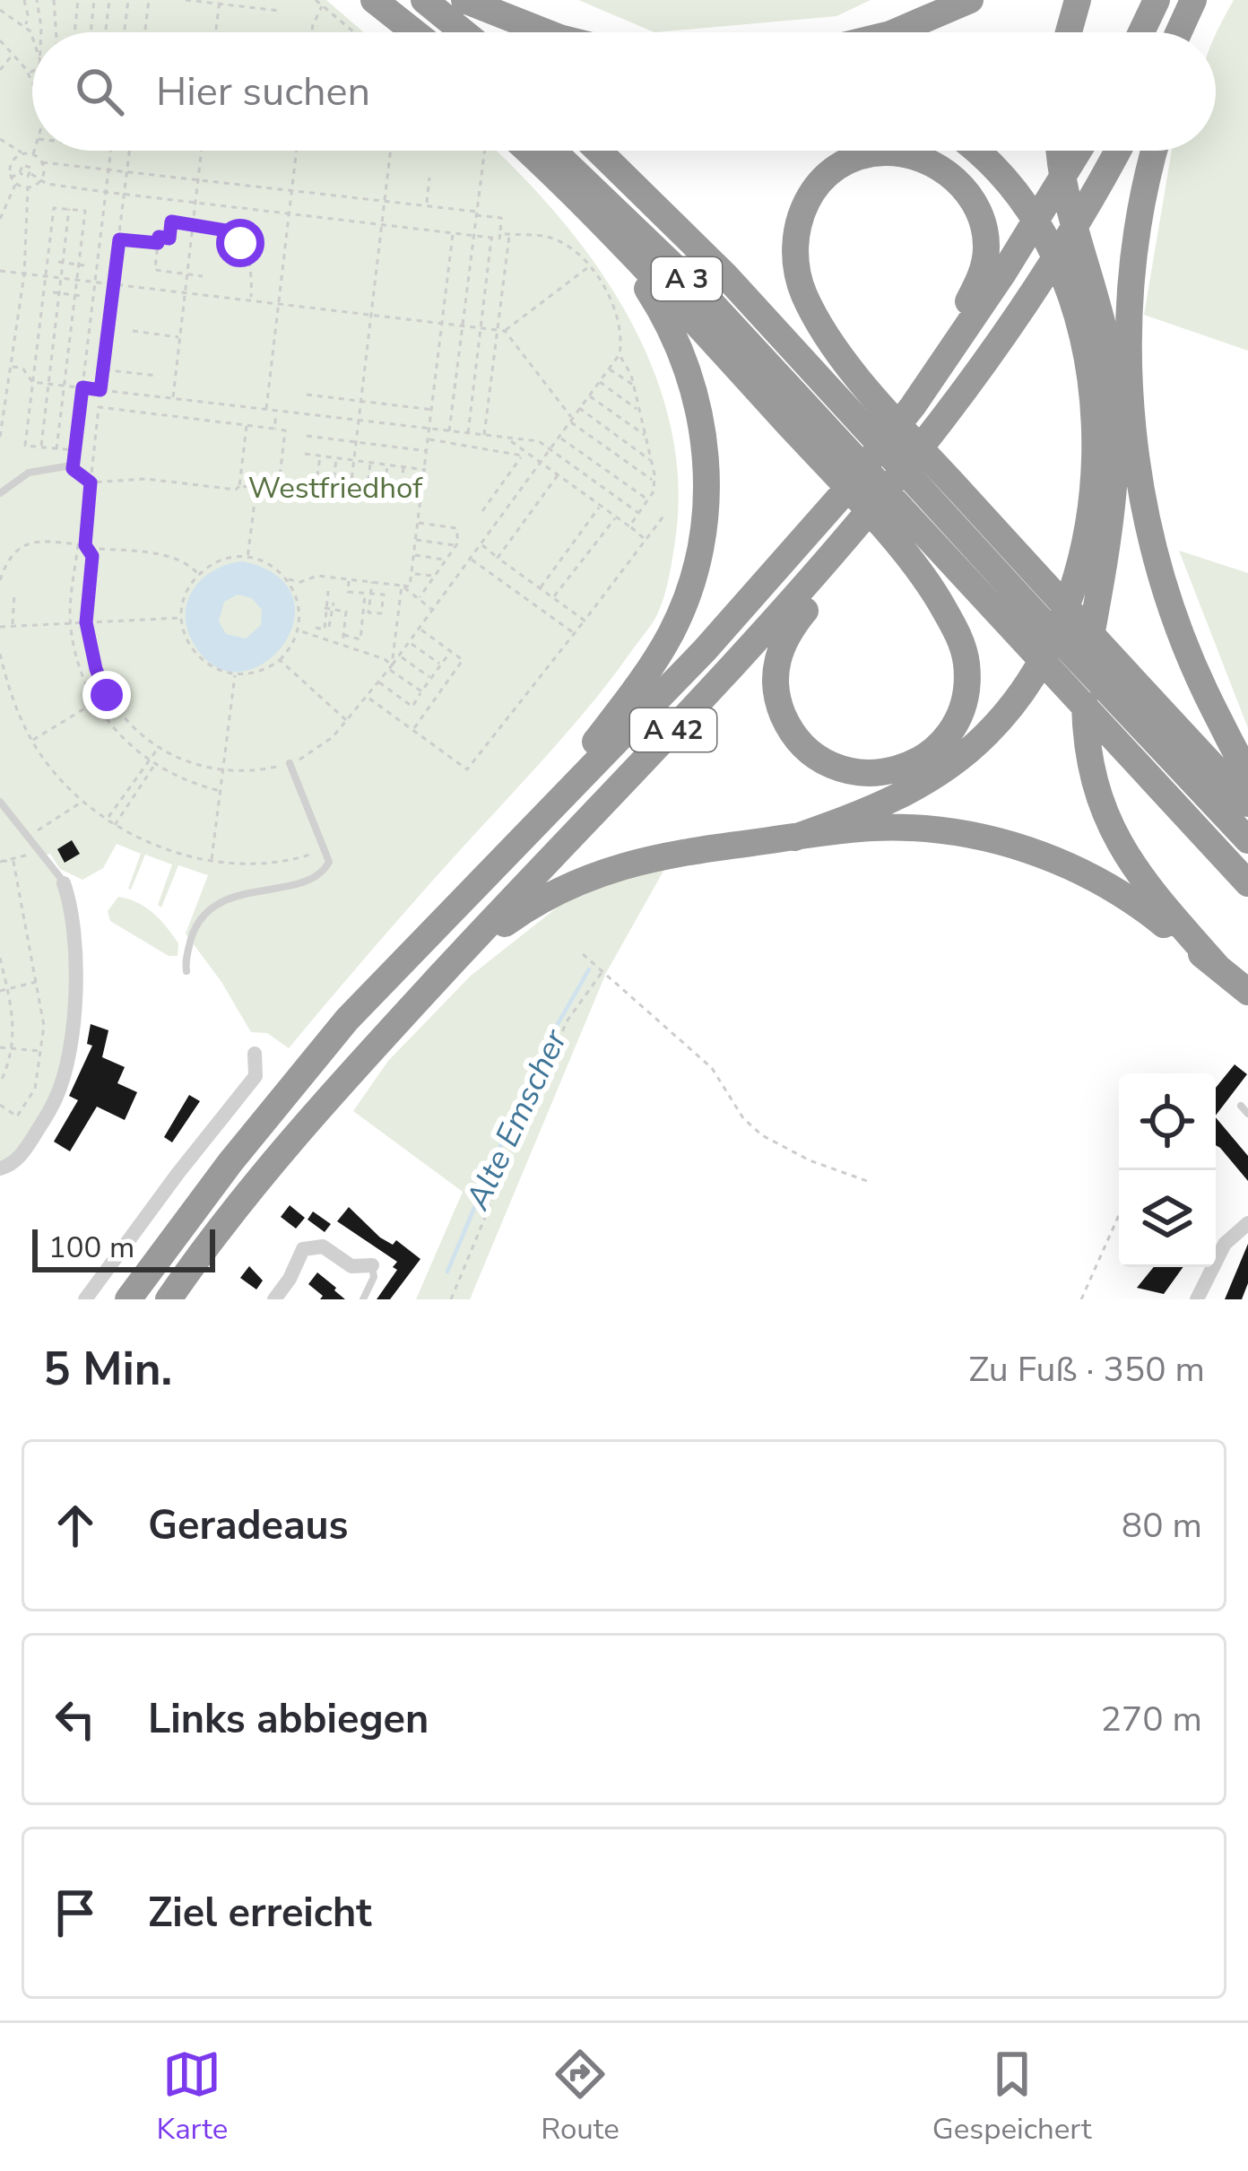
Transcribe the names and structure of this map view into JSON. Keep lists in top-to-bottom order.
{
  "streets": {
    "highway": ["A 3", "A 42"]
  },
  "water": ["Alte Emscher"],
  "parks": ["Westfriedhof"],
  "scale_bar": "100 m",
  "page": {
    "search": "Hier suchen",
    "scale": "100 m",
    "heading": ["5 Min.", "Zu Fuß · 350 m"],
    "list": [
      ["Geradeaus", "80 m"],
      ["Links abbiegen", "270 m"],
      "Ziel erreicht"
    ],
    "nav": ["Karte", "Route", "Gespeichert"]
  }
}
